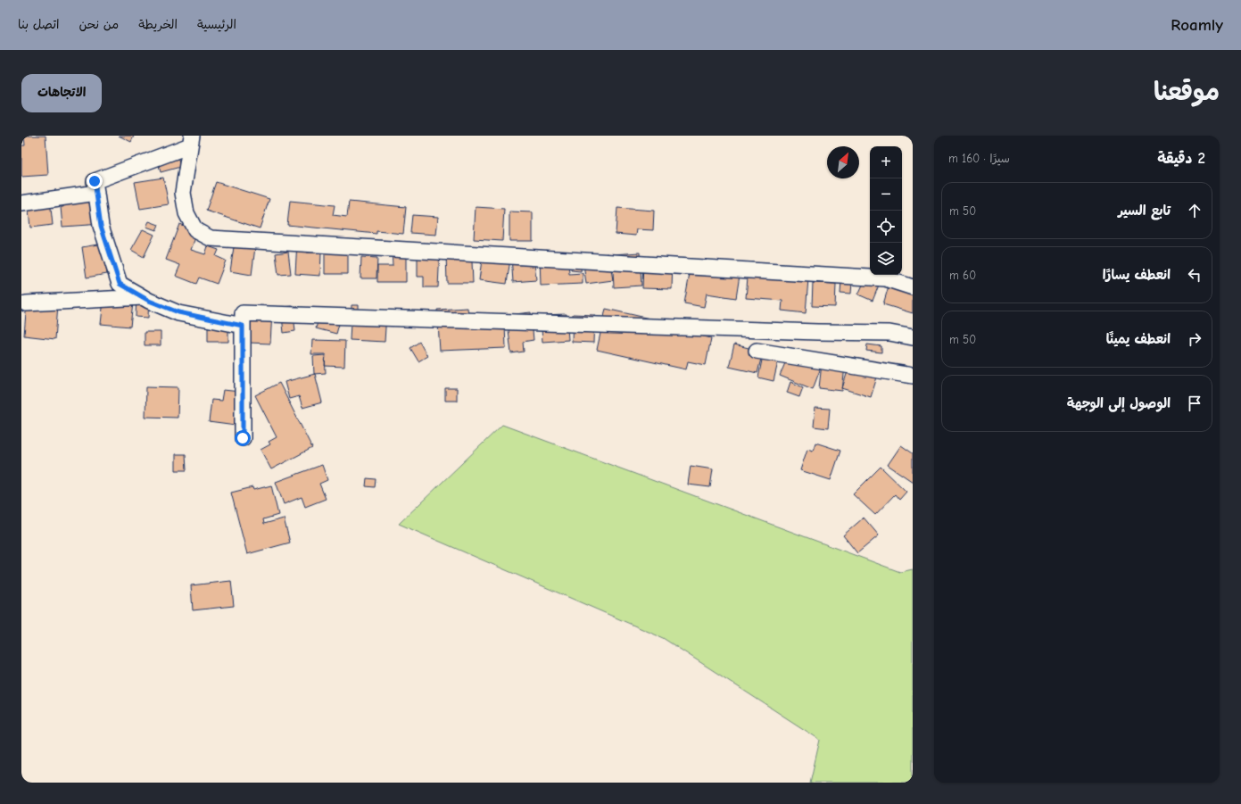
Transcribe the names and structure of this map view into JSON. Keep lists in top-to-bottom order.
{
  "north": "top right",
  "page": {
    "header": "Roamly",
    "nav": [
      "الرئيسية",
      "الخريطة",
      "من نحن",
      "اتصل بنا"
    ],
    "title": "موقعنا",
    "buttons": "الاتجاهات",
    "heading": ["2 دقيقة", "سيرًا · 160 m"],
    "map_buttons": ["+", "−"],
    "list": [
      ["تابع السير", "50 m"],
      ["انعطف يسارًا", "60 m"],
      ["انعطف يمينًا", "50 m"],
      "الوصول إلى الوجهة"
    ]
  }
}
